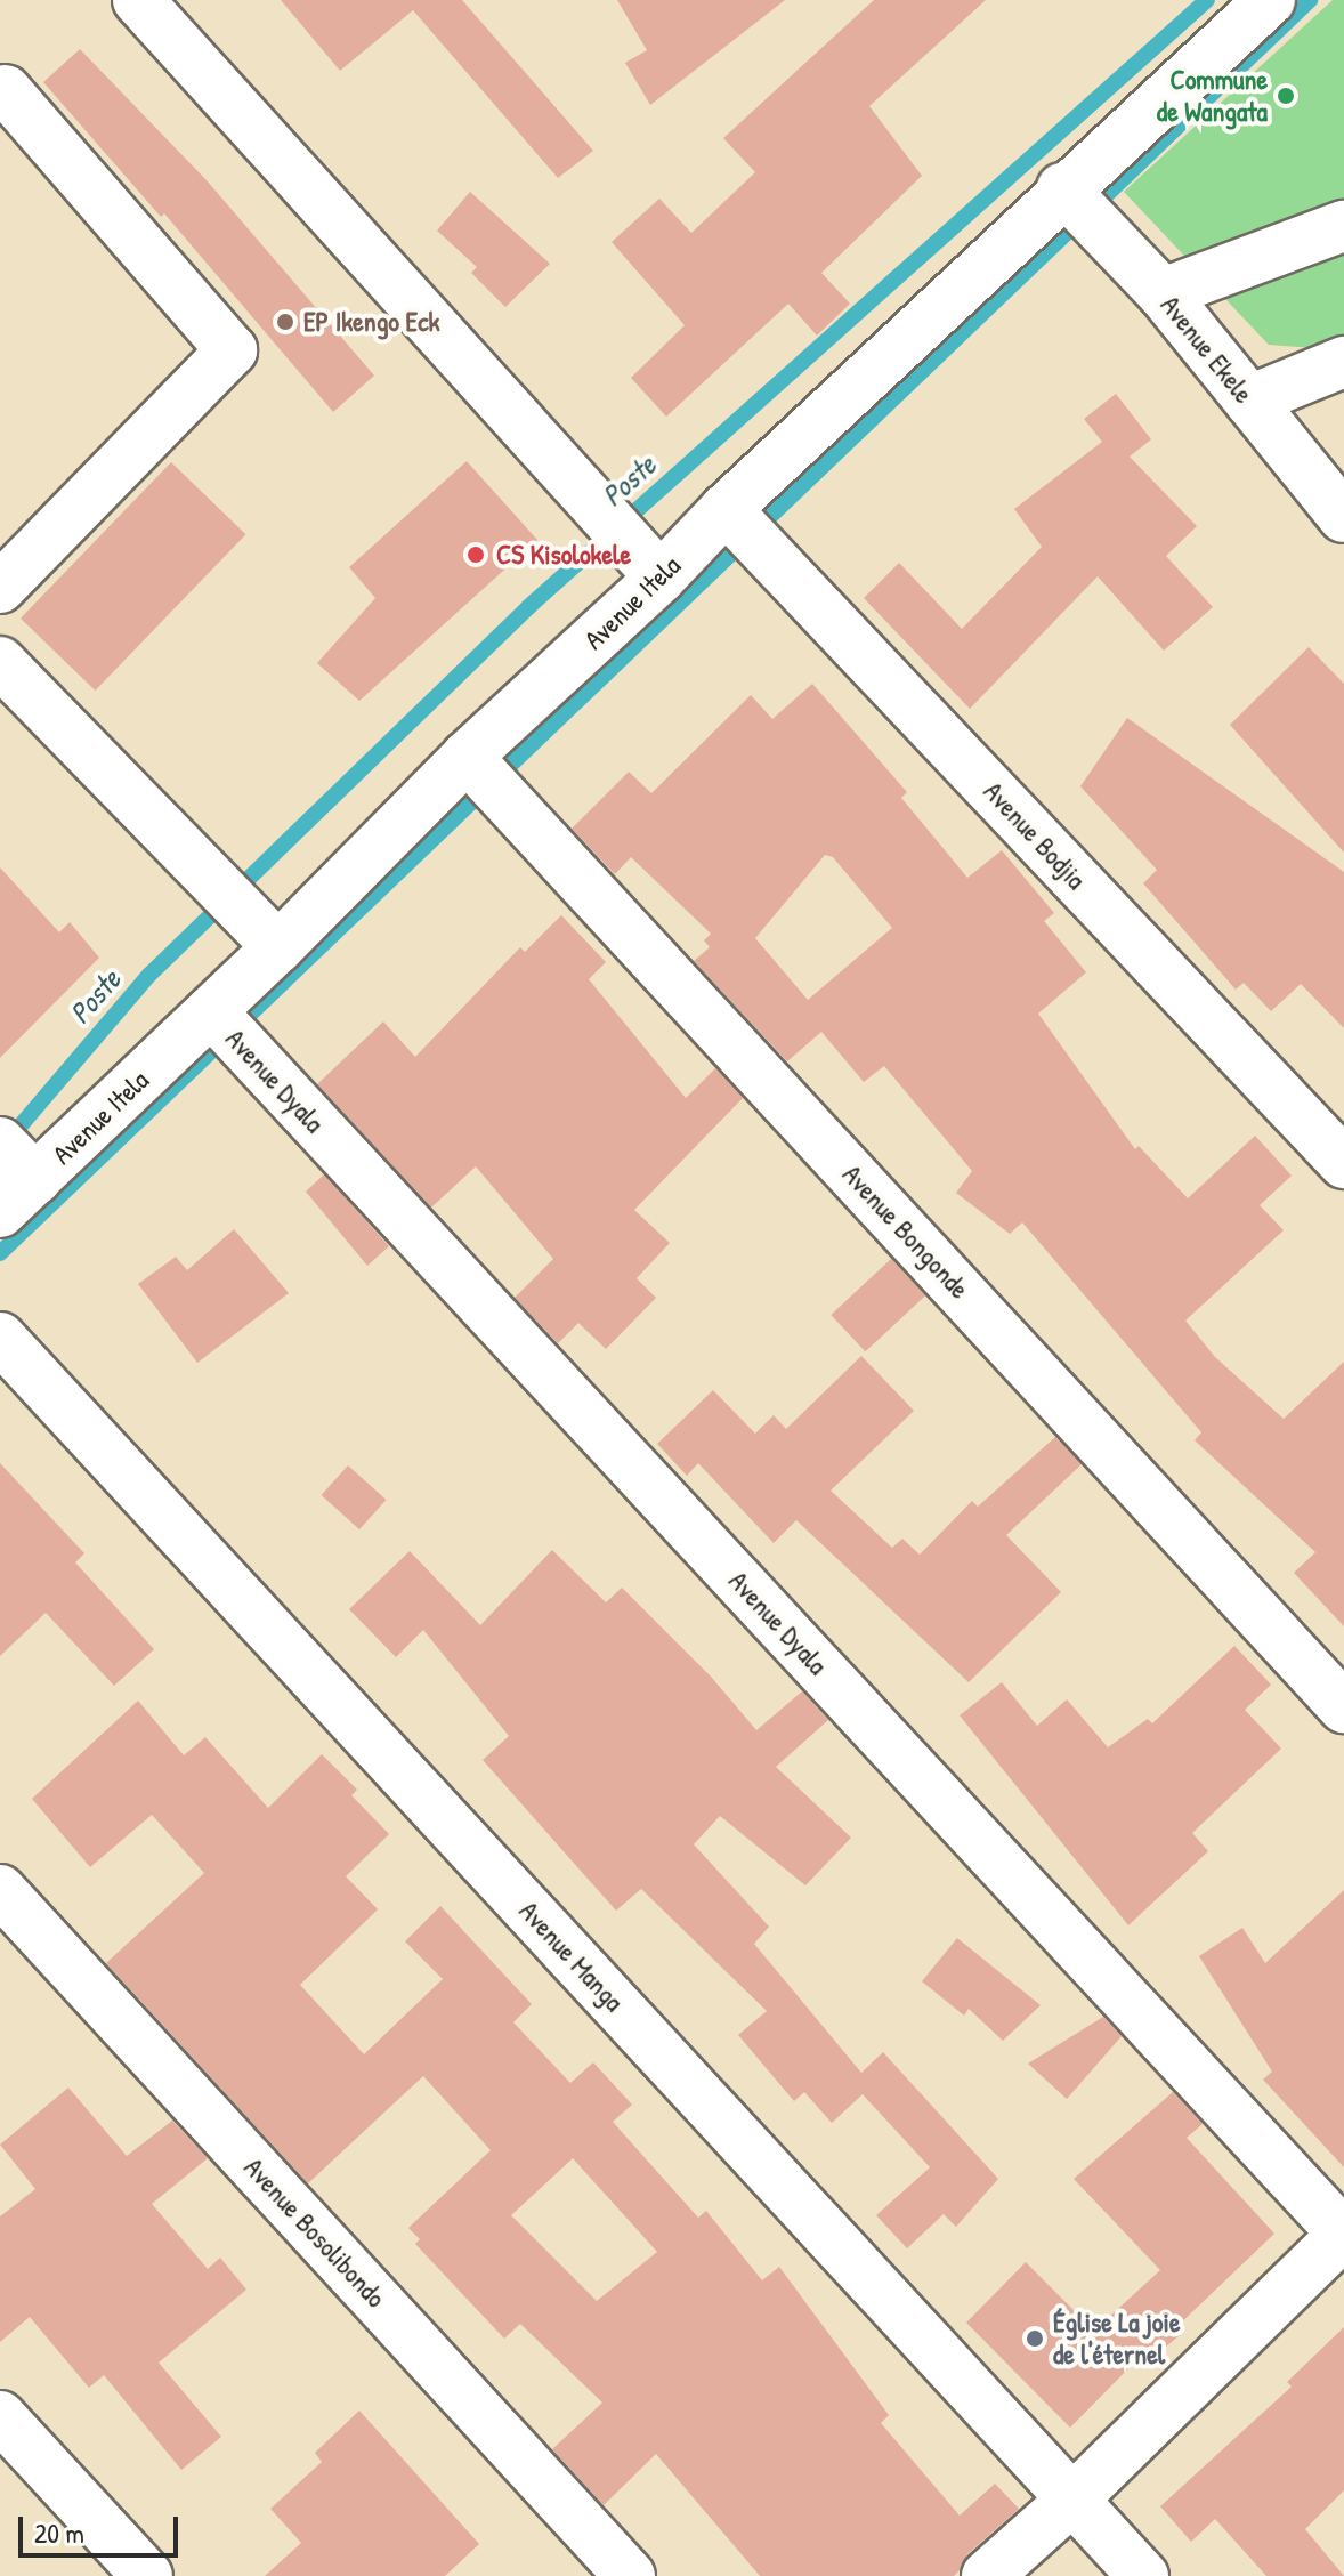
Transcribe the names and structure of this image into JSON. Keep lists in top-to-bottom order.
{
  "streets": {
    "street": [
      "Avenue Ekele",
      "Avenue Itela",
      "Avenue Bodjia",
      "Avenue Dyala",
      "Avenue Bongonde",
      "Avenue Manga",
      "Avenue Bosolibondo"
    ]
  },
  "crossings": [
    ["Avenue Ekele", "Avenue Itela"],
    ["Avenue Itela", "Avenue Bodjia"],
    ["Avenue Itela", "Avenue Dyala"],
    ["Avenue Itela", "Avenue Bongonde"]
  ],
  "water": ["Poste"],
  "places": [
    "Commune de Wangata",
    "EP Ikengo Eck",
    "CS Kisolokele",
    "Église La joie de l'éternel"
  ],
  "scale_bar": "20 m"
}
